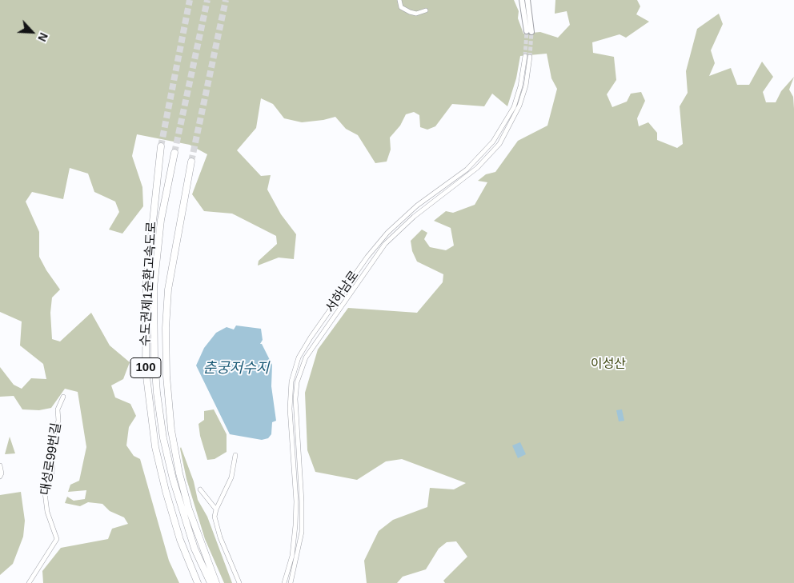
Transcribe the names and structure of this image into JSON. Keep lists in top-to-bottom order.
{
  "streets": {
    "highway": ["수도권제1순환고속도로", "100"],
    "street": ["서하남로", "대성로99번길"]
  },
  "water": ["춘궁저수지"],
  "parks": ["이성산"],
  "north": "bottom right"
}
